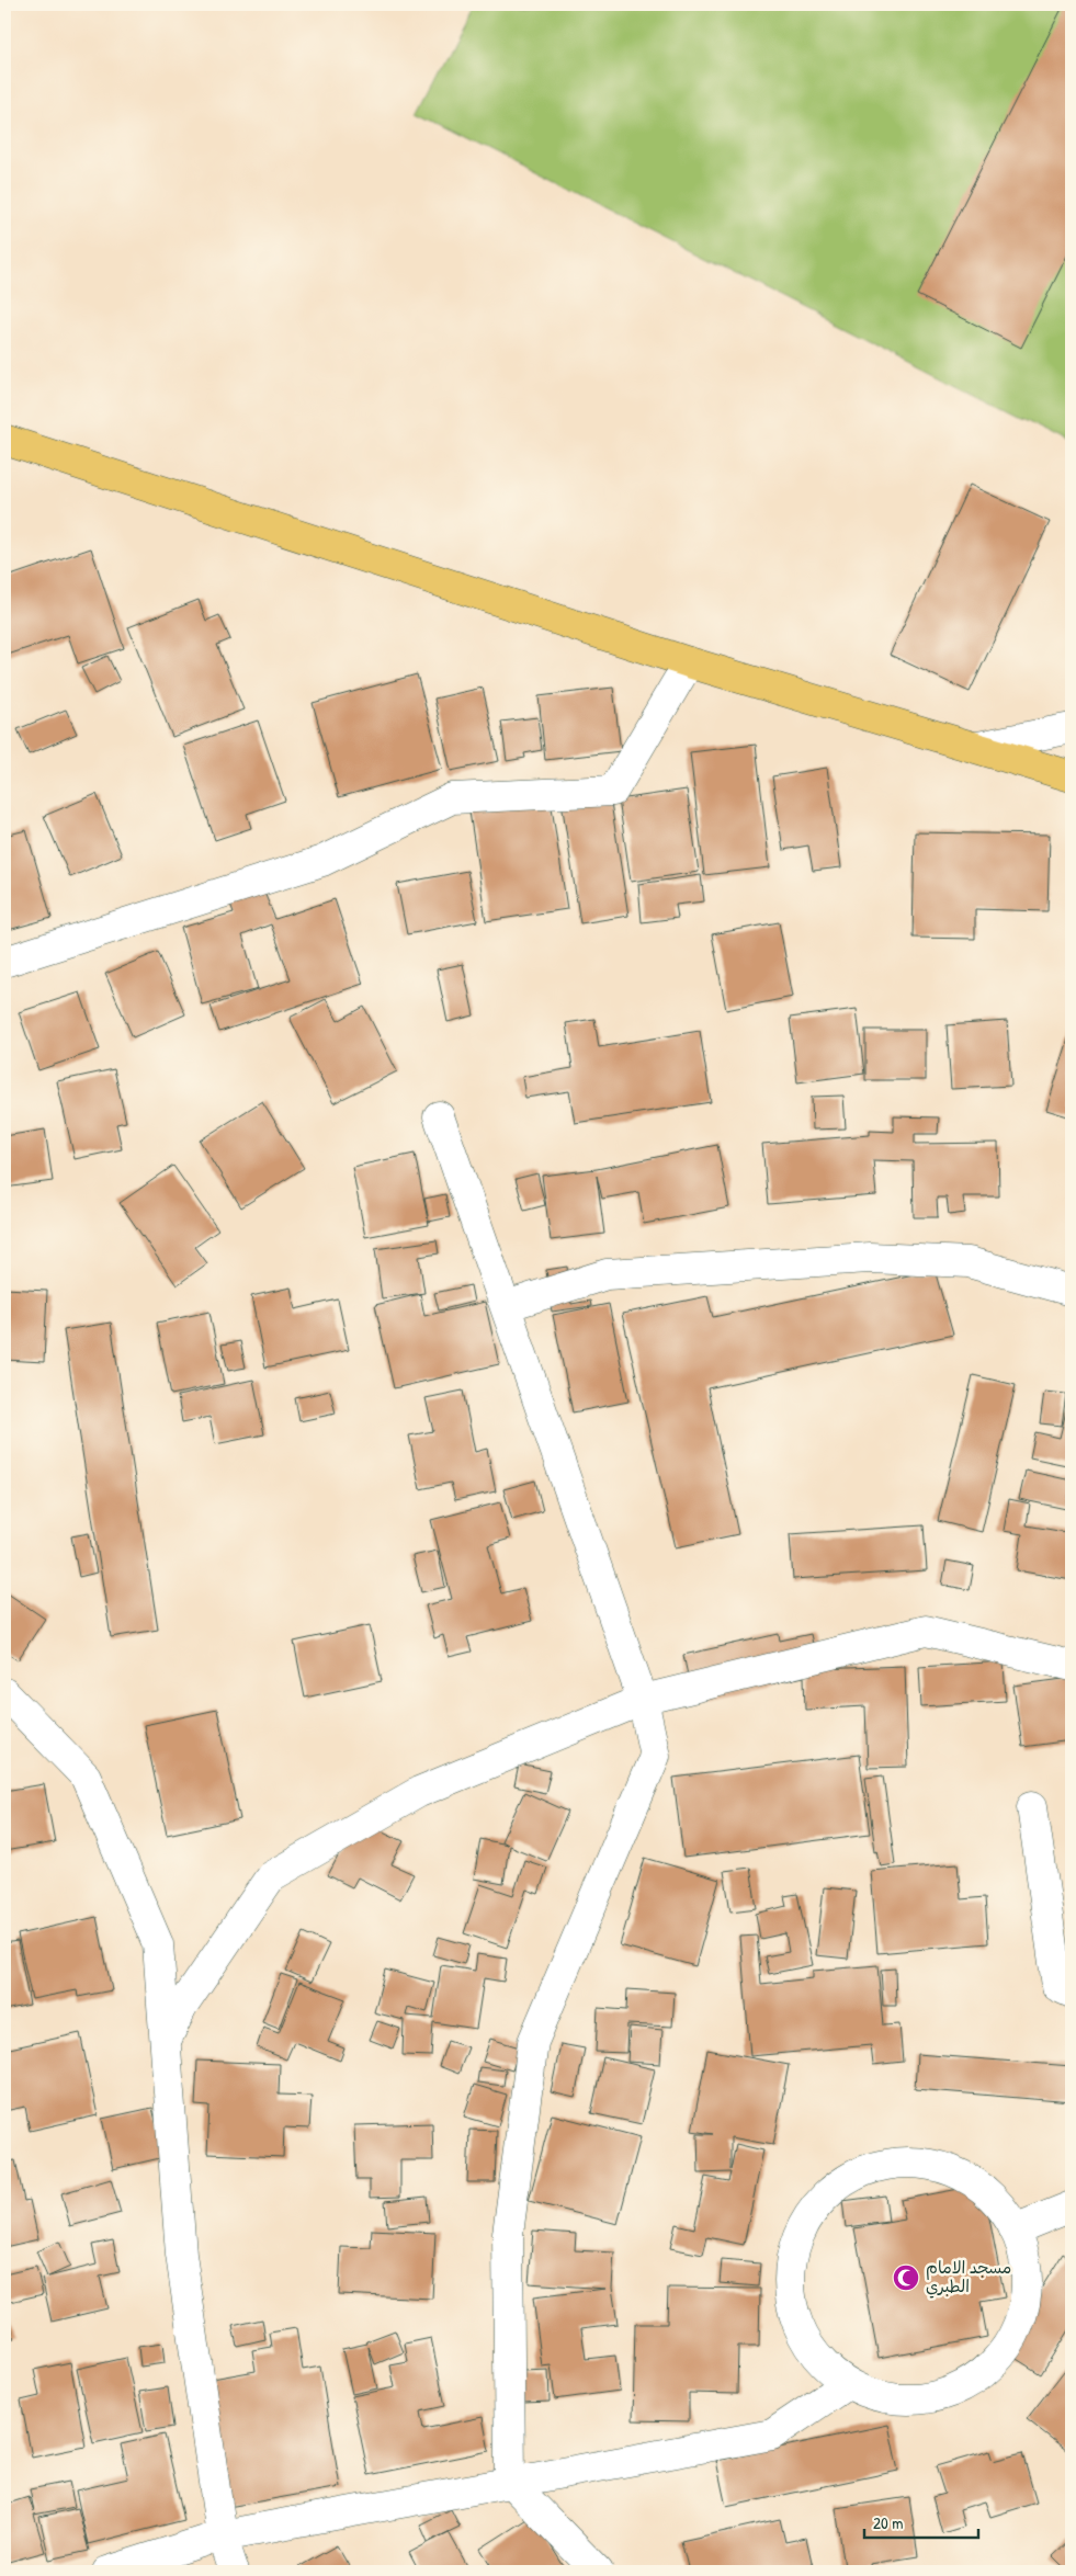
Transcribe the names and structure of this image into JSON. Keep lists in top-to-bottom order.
{
  "places": {
    "mosque": ["مسجد الامام الطبري"]
  },
  "scale_bar": "20 m"
}
